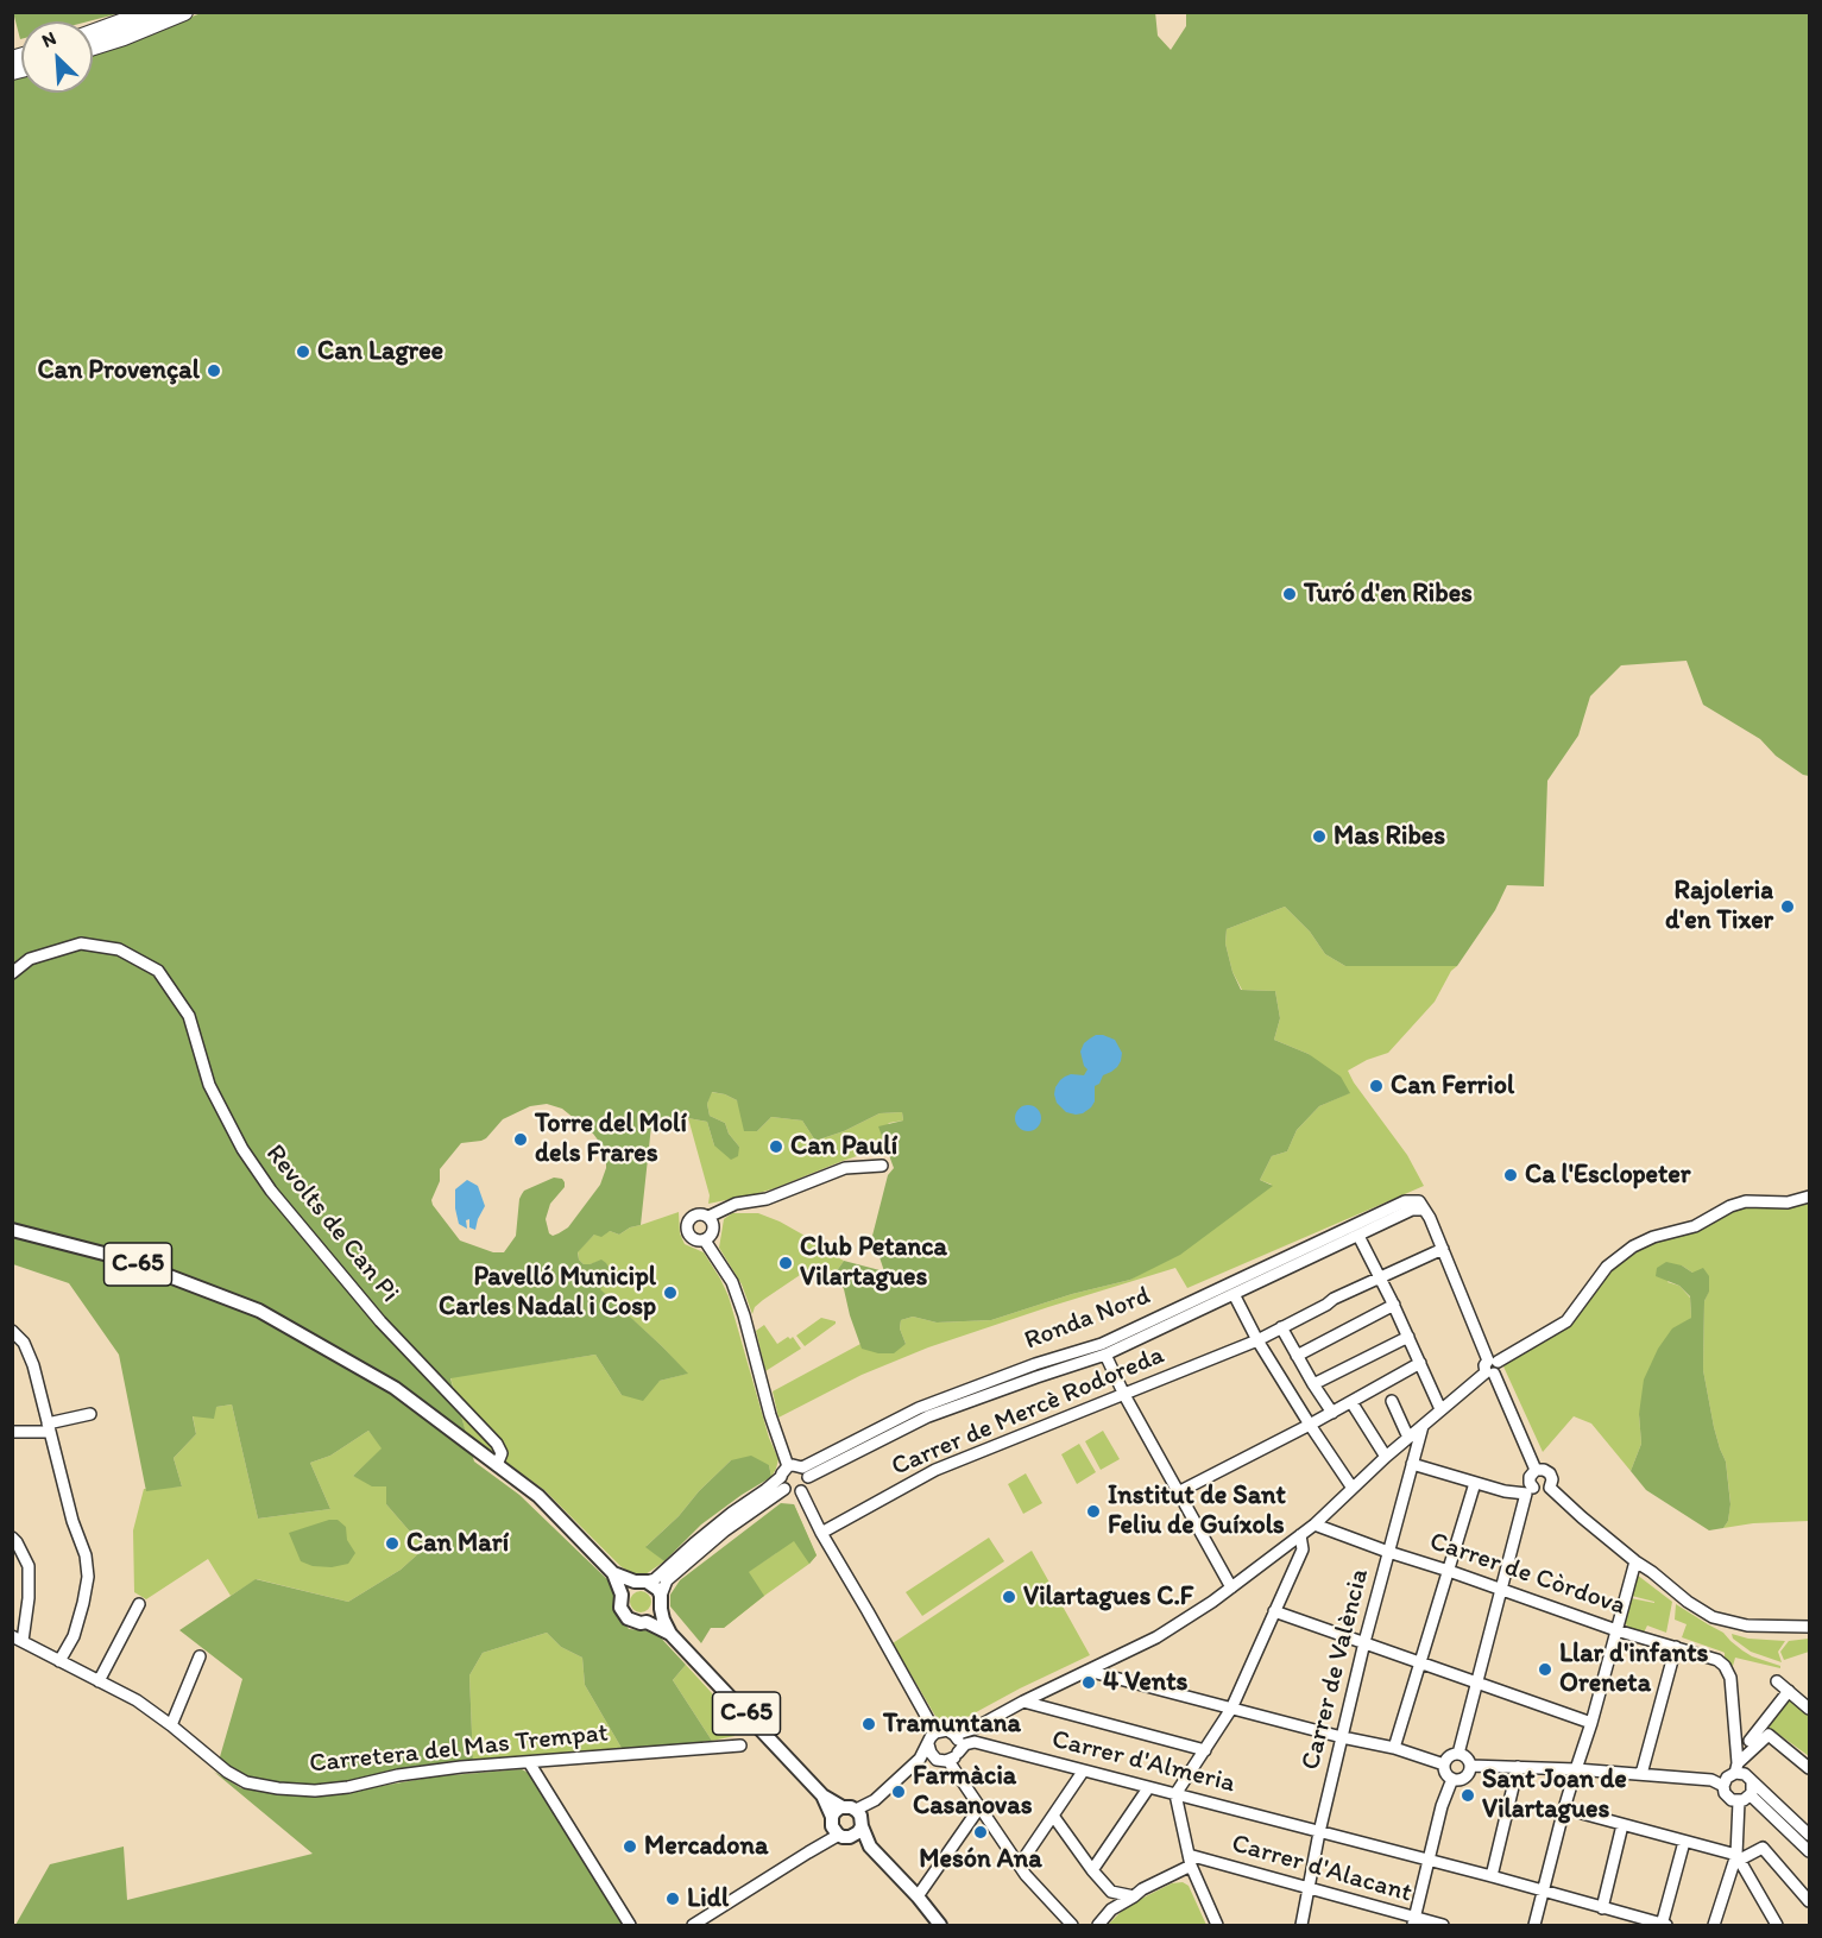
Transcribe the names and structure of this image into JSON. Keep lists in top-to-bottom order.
{
  "streets": {
    "main road": ["C-65"],
    "street": [
      "Revolts de Can Pi",
      "Ronda Nord",
      "Carrer de Mercè Rodoreda",
      "Carrer de Còrdova",
      "Carrer de València",
      "Carretera del Mas Trempat",
      "Carrer d'Almeria",
      "Carrer d'Alacant"
    ]
  },
  "crossings": [
    ["Revolts de Can Pi", "C-65"],
    ["Carrer de Còrdova", "Carrer de València"],
    ["Carrer de València", "Carrer d'Almeria"],
    ["Carrer de València", "Carrer d'Alacant"]
  ],
  "places": [
    "Can Lagree",
    "Can Provençal",
    "Turó d'en Ribes",
    "Mas Ribes",
    "Rajoleria d'en Tixer",
    "Can Ferriol",
    "Torre del Molí dels Frares",
    "Can Paulí",
    "Ca l'Esclopeter",
    "Club Petanca Vilartagues",
    "Pavelló Municipl Carles Nadal i Cosp",
    "Institut de Sant Feliu de Guíxols",
    "Can Marí",
    "Vilartagues C.F",
    "Llar d'infants Oreneta",
    "4 Vents",
    "Tramuntana",
    "Farmàcia Casanovas",
    "Sant Joan de Vilartagues",
    "Mesón Ana",
    "Mercadona",
    "Lidl"
  ],
  "north": "top left"
}
